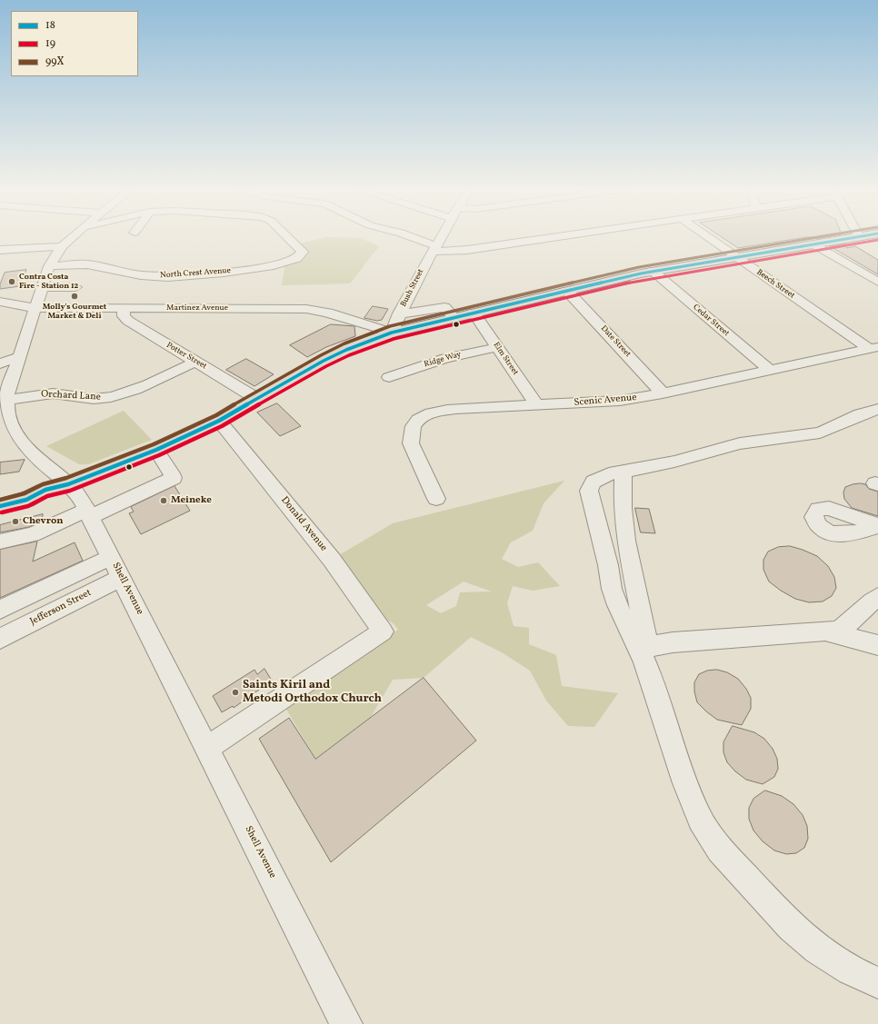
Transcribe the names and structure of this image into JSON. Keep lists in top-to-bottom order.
{
  "streets": {
    "street": [
      "North Crest Avenue",
      "Beech Street",
      "Bush Street",
      "Martinez Avenue",
      "Cedar Street",
      "Date Street",
      "Potter Street",
      "Elm Street",
      "Ridge Way",
      "Orchard Lane",
      "Scenic Avenue",
      "Donald Avenue",
      "Shell Avenue",
      "Jefferson Street"
    ]
  },
  "crossings": [
    ["North Crest Avenue", "Shell Avenue"],
    ["Beech Street", "Scenic Avenue"],
    ["Bush Street", "Martinez Avenue"],
    ["Martinez Avenue", "Potter Street"],
    ["Martinez Avenue", "Shell Avenue"],
    ["Cedar Street", "Scenic Avenue"],
    ["Date Street", "Scenic Avenue"],
    ["Potter Street", "Orchard Lane"],
    ["Elm Street", "Ridge Way"],
    ["Elm Street", "Scenic Avenue"],
    ["Orchard Lane", "Shell Avenue"],
    ["Donald Avenue", "Shell Avenue"],
    ["Shell Avenue", "Jefferson Street"]
  ],
  "places": [
    "Contra Costa Fire - Station 12",
    "Molly's Gourmet Market & Deli",
    "Meineke",
    "Chevron",
    "Saints Kiril and Metodi Orthodox Church"
  ],
  "lines": ["transit line 18", "transit line 99X", "transit line 19"],
  "legend": ["18", "19", "99X"]
}
